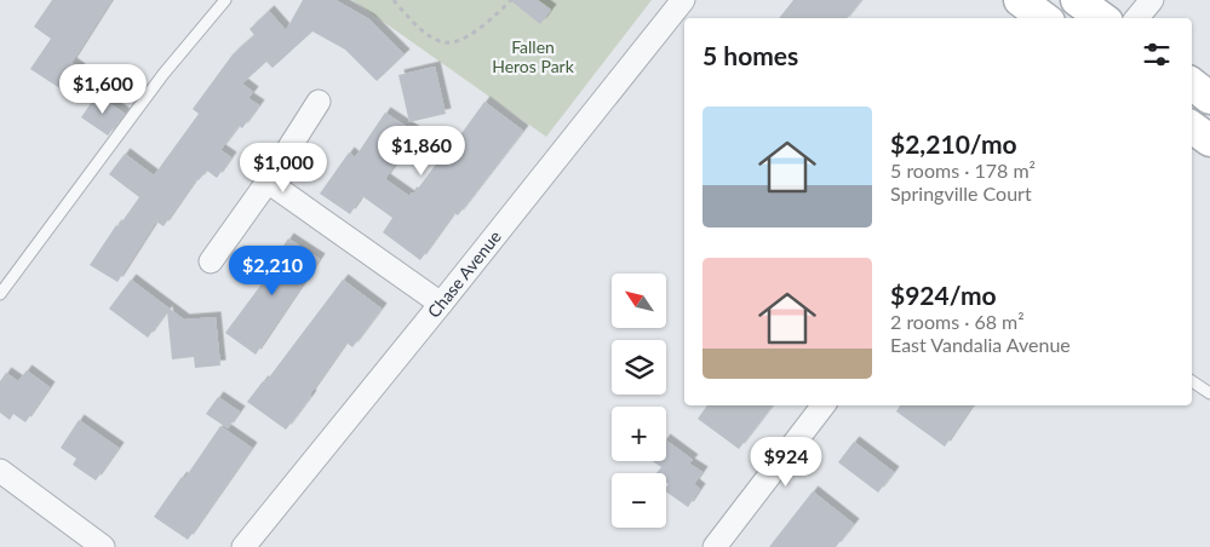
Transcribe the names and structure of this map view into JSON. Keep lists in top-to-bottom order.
{
  "streets": {
    "street": ["Chase Avenue"]
  },
  "parks": ["Fallen Heros Park"],
  "north": "top left",
  "page": {
    "heading": "5 homes",
    "price": [
      "$1,600",
      "$1,860",
      "$1,000",
      "$2,210",
      "$924"
    ],
    "list": [
      {
        "name": "$2,210/mo",
        "note": "5 rooms · 178 m² · Springville Court"
      },
      {
        "name": "$924/mo",
        "note": "2 rooms · 68 m² · East Vandalia Avenue"
      }
    ],
    "map_buttons": ["+", "−"]
  }
}
